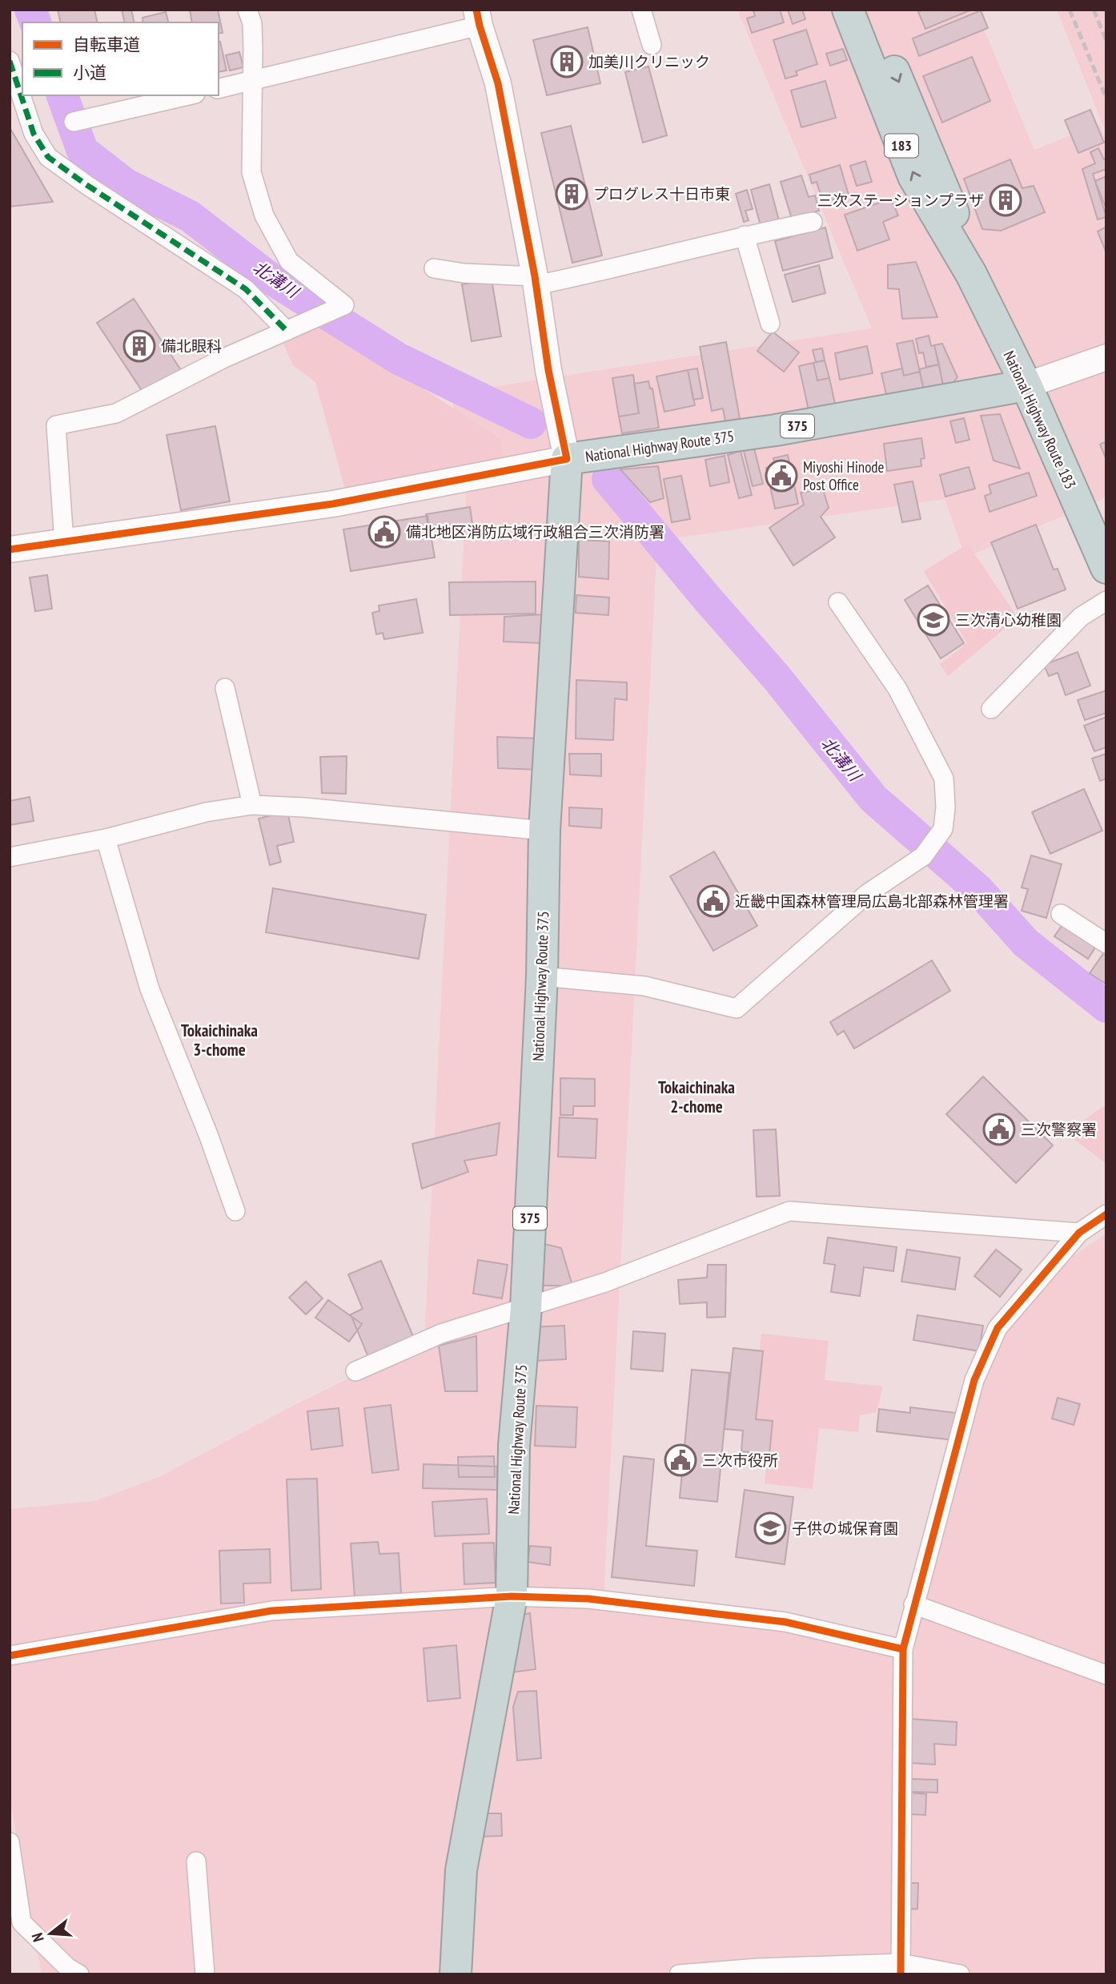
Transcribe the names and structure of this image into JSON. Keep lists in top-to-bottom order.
{
  "streets": {
    "highway": [
      "183",
      "National Highway Route 183",
      "375",
      "National Highway Route 375"
    ]
  },
  "crossings": [
    ["National Highway Route 183", "National Highway Route 375"]
  ],
  "districts": ["Tokaichinaka 3-chome", "Tokaichinaka 2-chome"],
  "water": ["北溝川"],
  "places": {
    "building": [
      "加美川クリニック",
      "プログレス十日市東",
      "三次ステーションプラザ",
      "備北眼科"
    ],
    "public building": [
      "Miyoshi Hinode Post Office",
      "備北地区消防広域行政組合三次消防署",
      "近畿中国森林管理局広島北部森林管理署",
      "三次警察署",
      "三次市役所"
    ],
    "school or university": ["三次清心幼稚園", "子供の城保育園"]
  },
  "legend": ["自転車道", "小道"],
  "north": "left"
}
